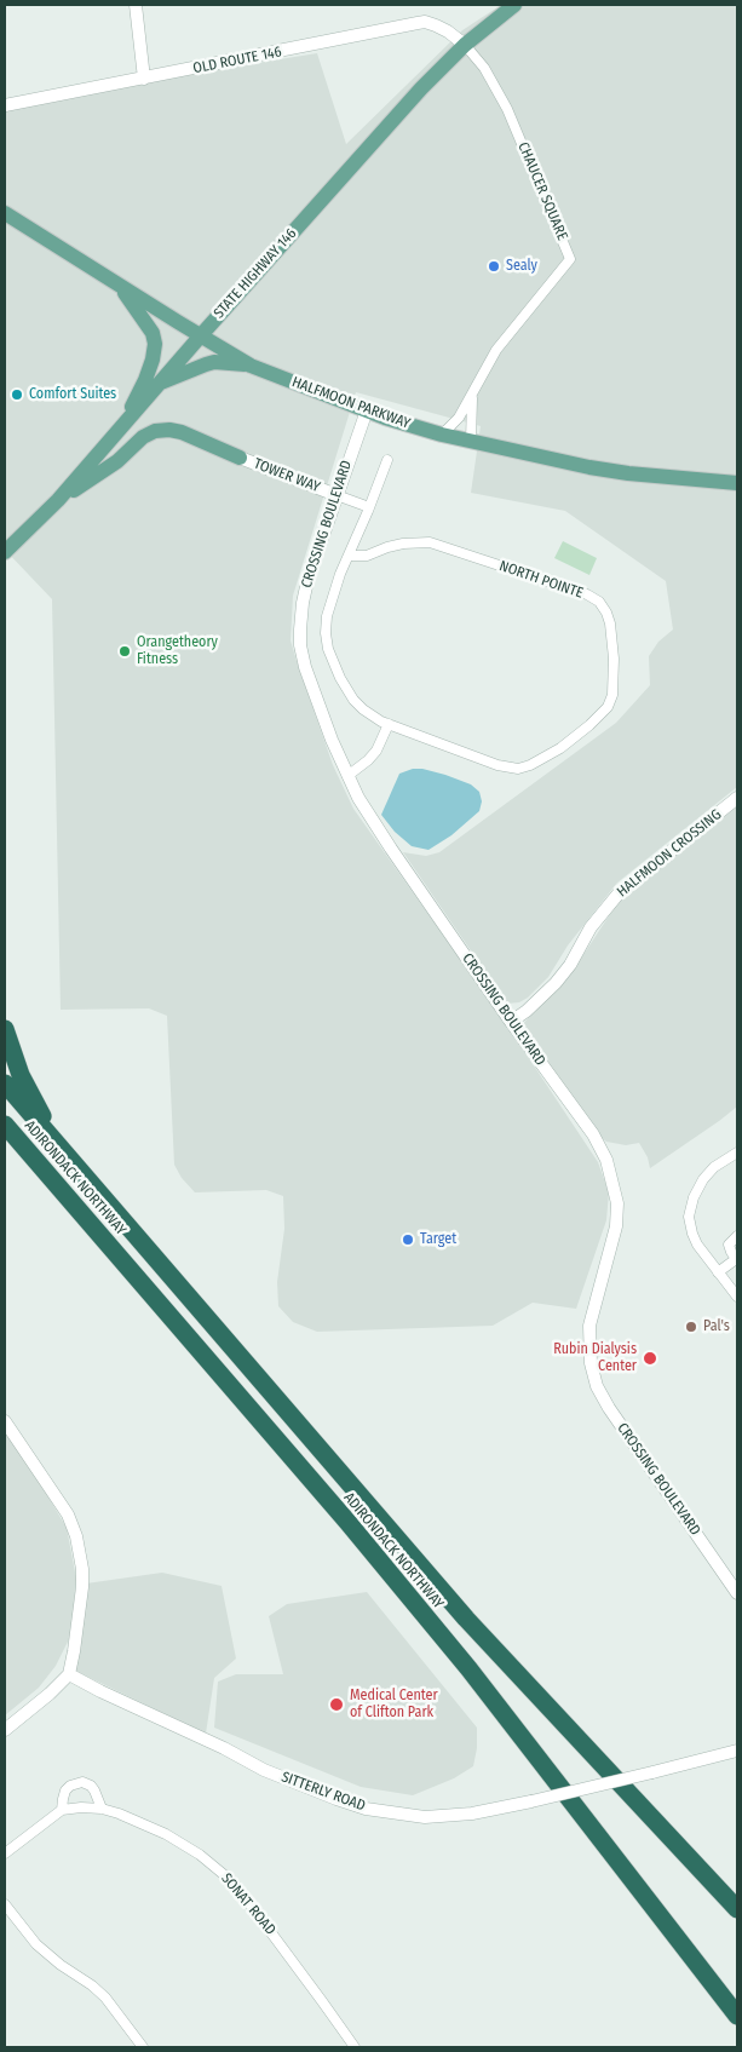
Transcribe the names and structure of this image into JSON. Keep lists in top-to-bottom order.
{
  "streets": {
    "highway": ["ADIRONDACK NORTHWAY"],
    "main road": ["STATE HIGHWAY 146", "HALFMOON PARKWAY"],
    "street": [
      "OLD ROUTE 146",
      "CHAUCER SQUARE",
      "TOWER WAY",
      "CROSSING BOULEVARD",
      "NORTH POINTE",
      "HALFMOON CROSSING",
      "SITTERLY ROAD",
      "SONAT ROAD"
    ]
  },
  "crossings": [
    ["OLD ROUTE 146", "CHAUCER SQUARE"],
    ["OLD ROUTE 146", "STATE HIGHWAY 146"],
    ["CHAUCER SQUARE", "STATE HIGHWAY 146"],
    ["CHAUCER SQUARE", "HALFMOON PARKWAY"],
    ["STATE HIGHWAY 146", "HALFMOON PARKWAY"],
    ["HALFMOON PARKWAY", "CROSSING BOULEVARD"],
    ["TOWER WAY", "CROSSING BOULEVARD"],
    ["TOWER WAY", "NORTH POINTE"],
    ["CROSSING BOULEVARD", "HALFMOON CROSSING"]
  ],
  "places": [
    "Sealy",
    "Comfort Suites",
    "Orangetheory Fitness",
    "Target",
    "Pal's",
    "Rubin Dialysis Center",
    "Medical Center of Clifton Park"
  ]
}
